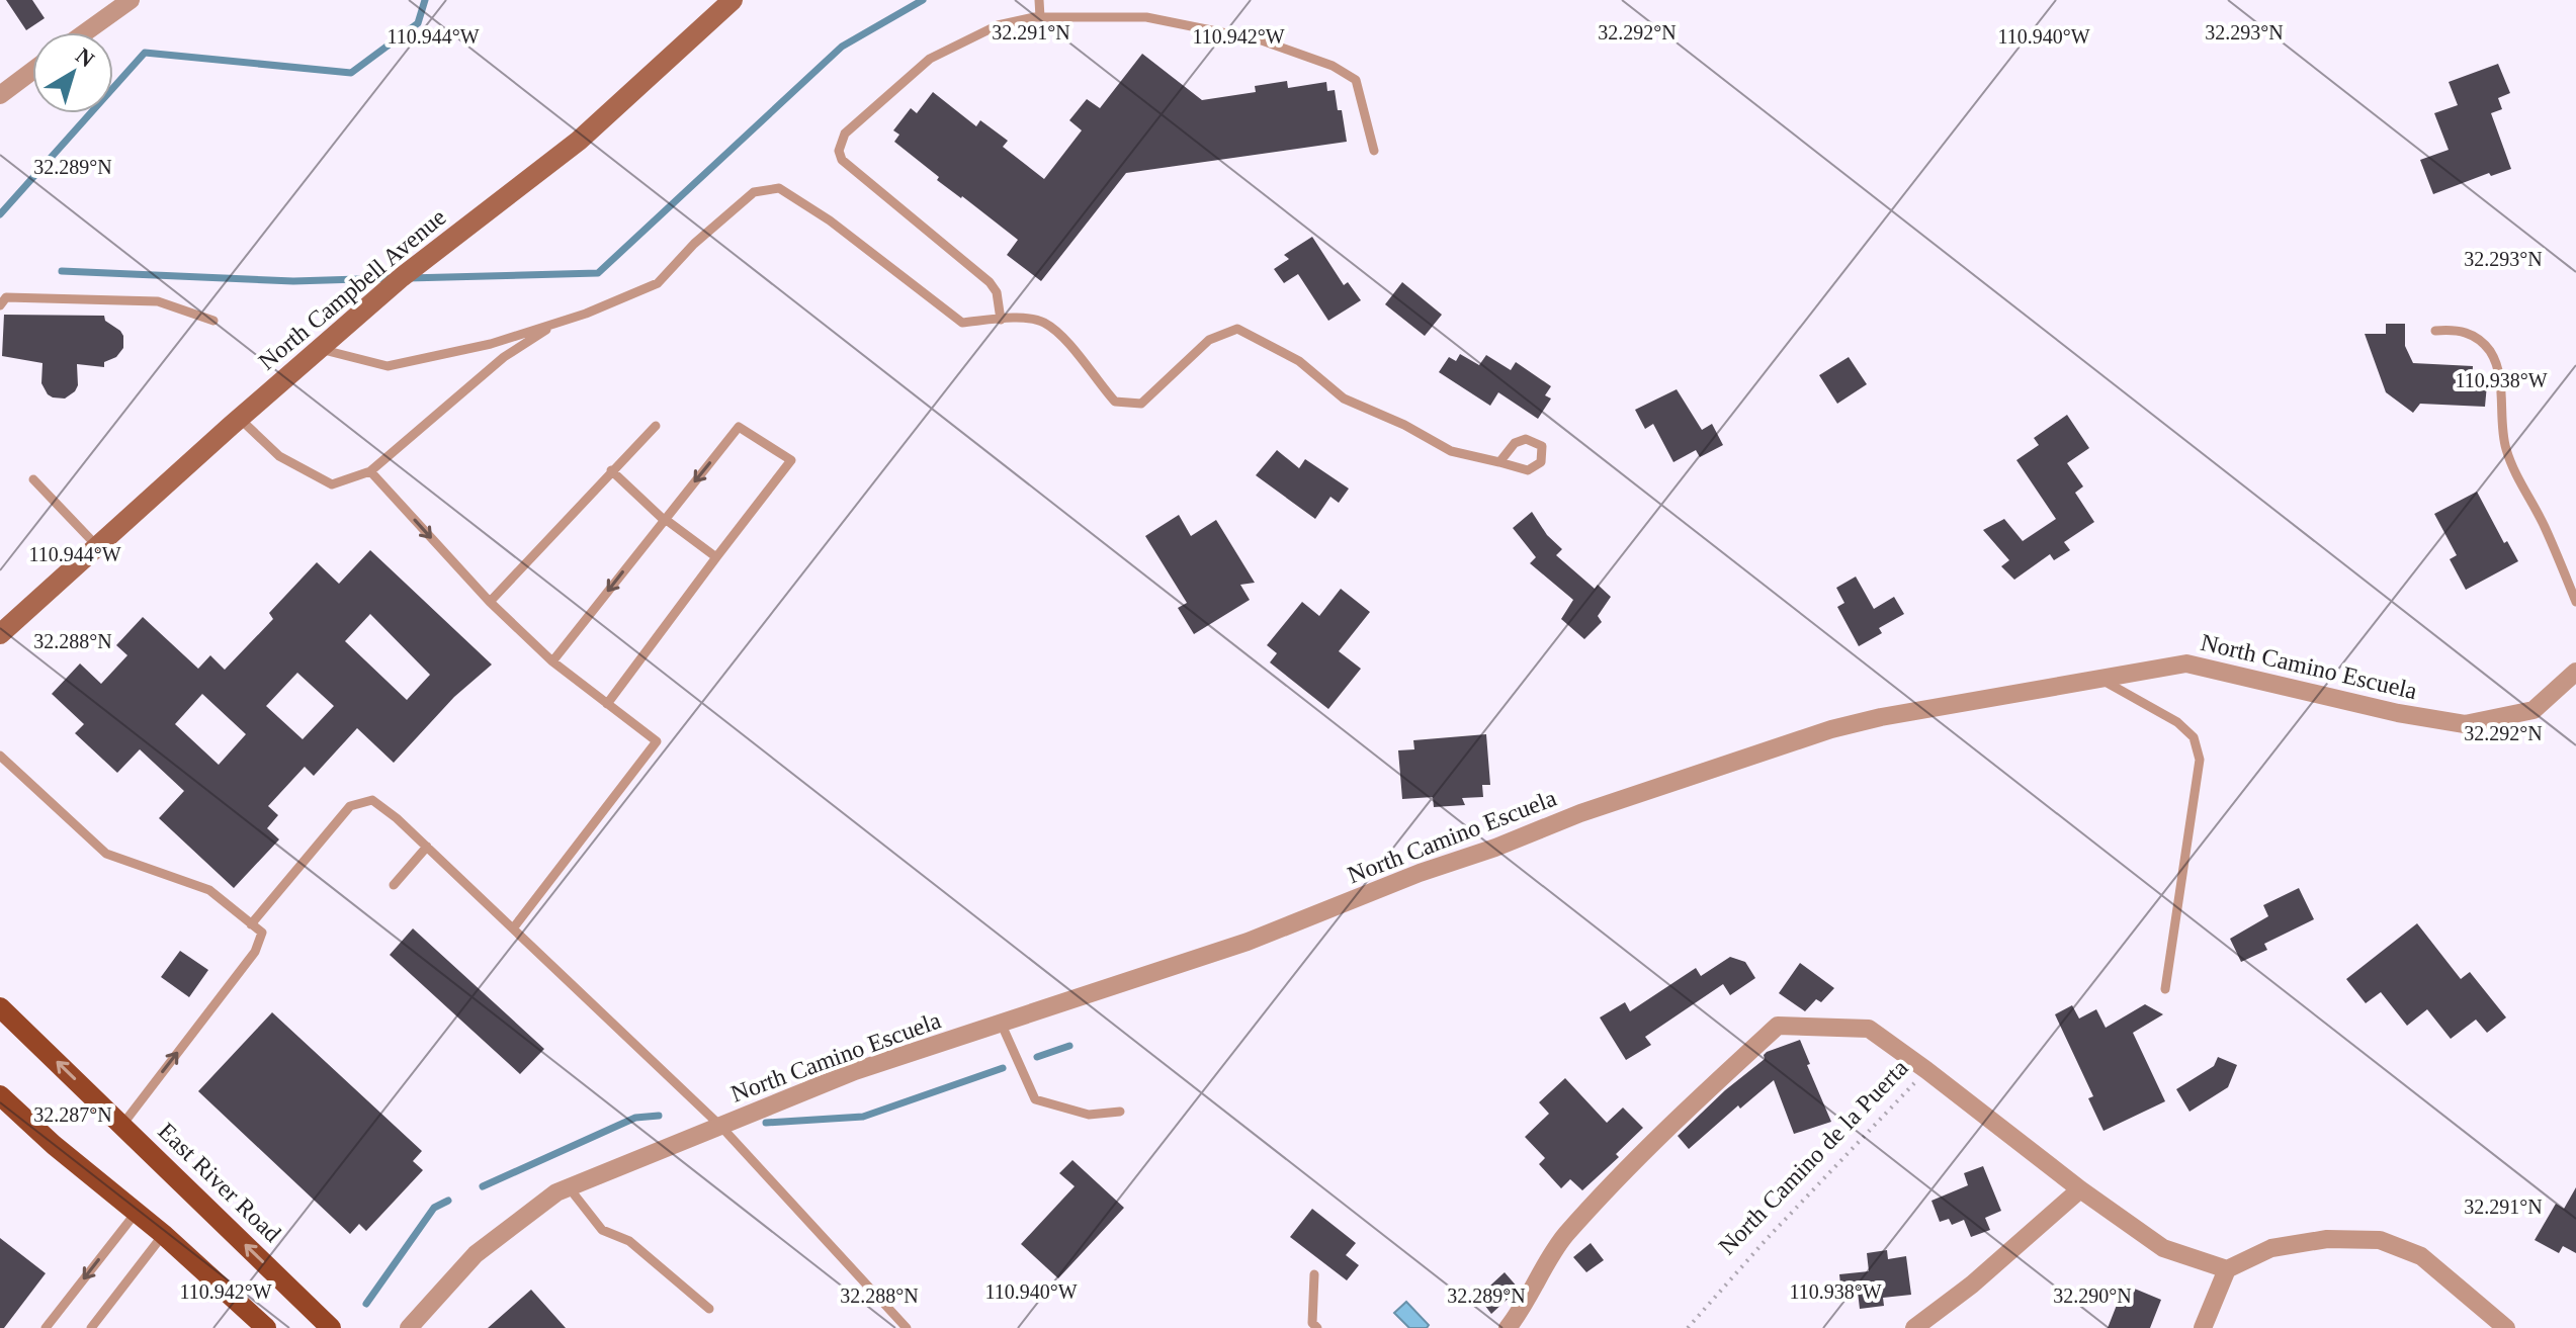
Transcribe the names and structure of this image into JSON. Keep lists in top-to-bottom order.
{
  "streets": {
    "main road": ["North Campbell Avenue", "East River Road"],
    "street": ["North Camino Escuela", "North Camino de la Puerta"]
  },
  "north": "top right",
  "coordinates": [
    "32.293°N",
    "32.291°N",
    "32.292°N",
    "110.944°W",
    "110.942°W",
    "110.940°W",
    "32.289°N",
    "110.938°W",
    "32.288°N",
    "32.287°N",
    "32.290°N"
  ]
}
